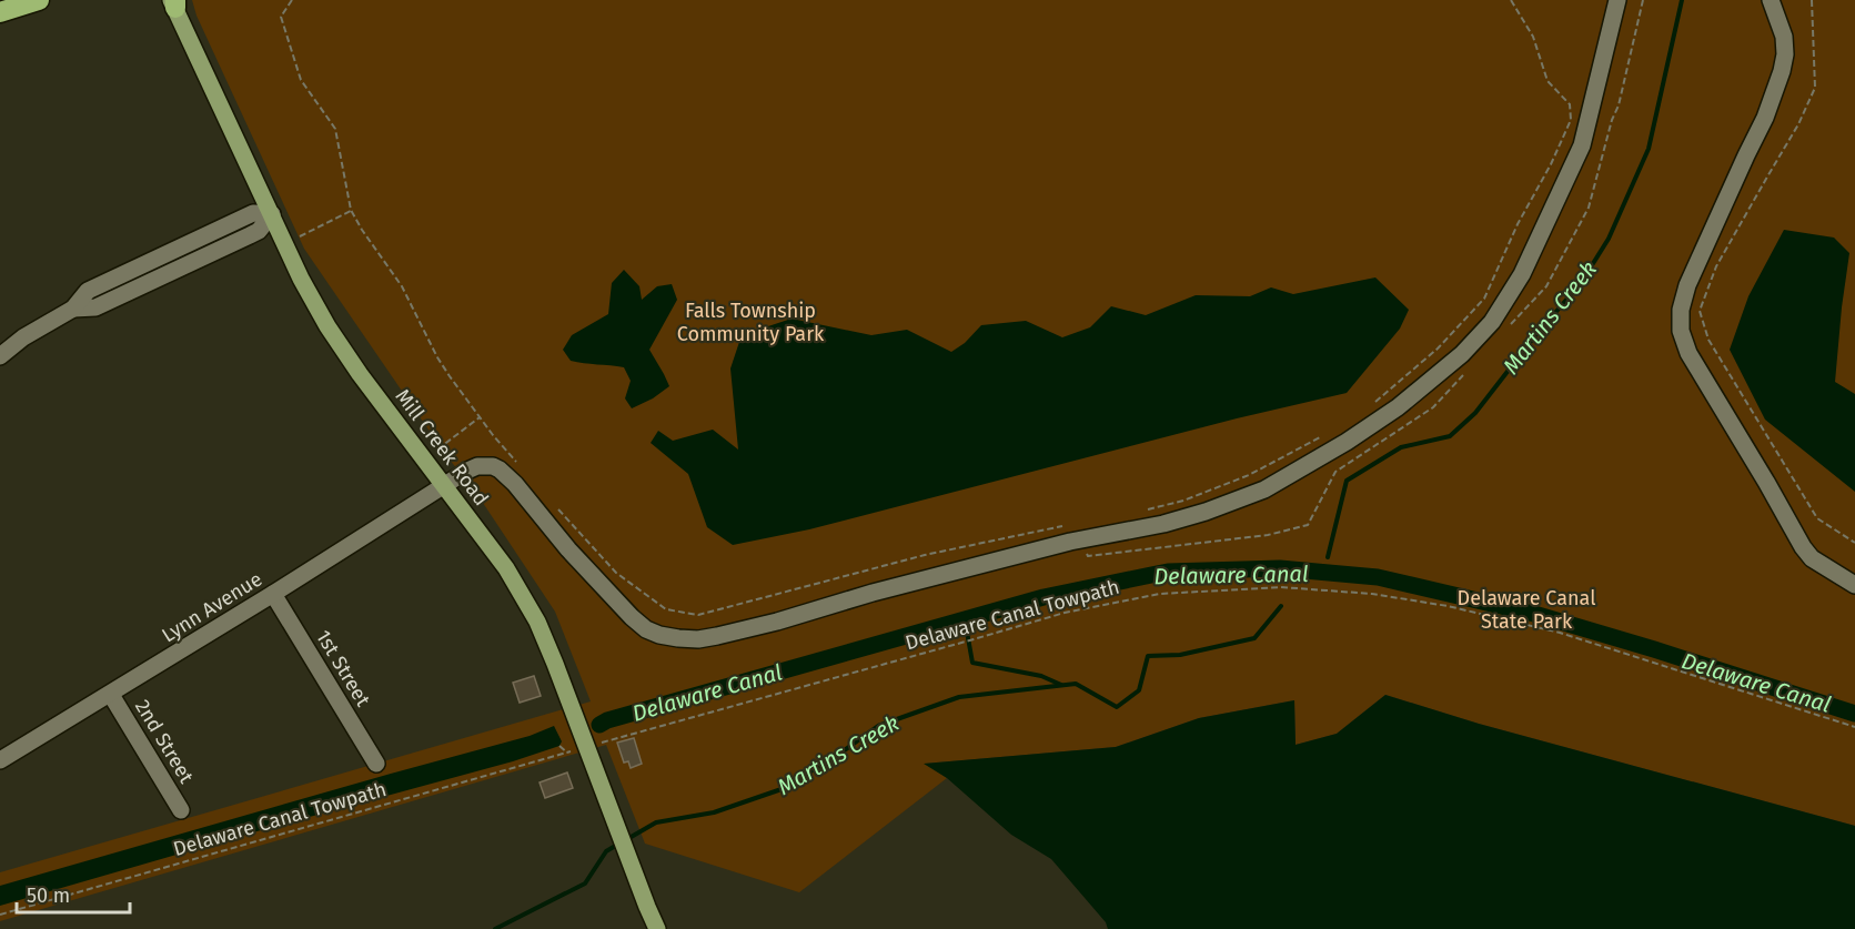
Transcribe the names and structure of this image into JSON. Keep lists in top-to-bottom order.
{
  "streets": {
    "main road": ["Mill Creek Road"],
    "street": ["Lynn Avenue", "1st Street", "2nd Street"],
    "path": ["Delaware Canal Towpath"]
  },
  "crossings": [
    ["Mill Creek Road", "Lynn Avenue"],
    ["Lynn Avenue", "1st Street"],
    ["Lynn Avenue", "2nd Street"]
  ],
  "water": ["Martins Creek", "Delaware Canal"],
  "parks": ["Falls Township Community Park", "Delaware Canal State Park"],
  "scale_bar": "50 m"
}
